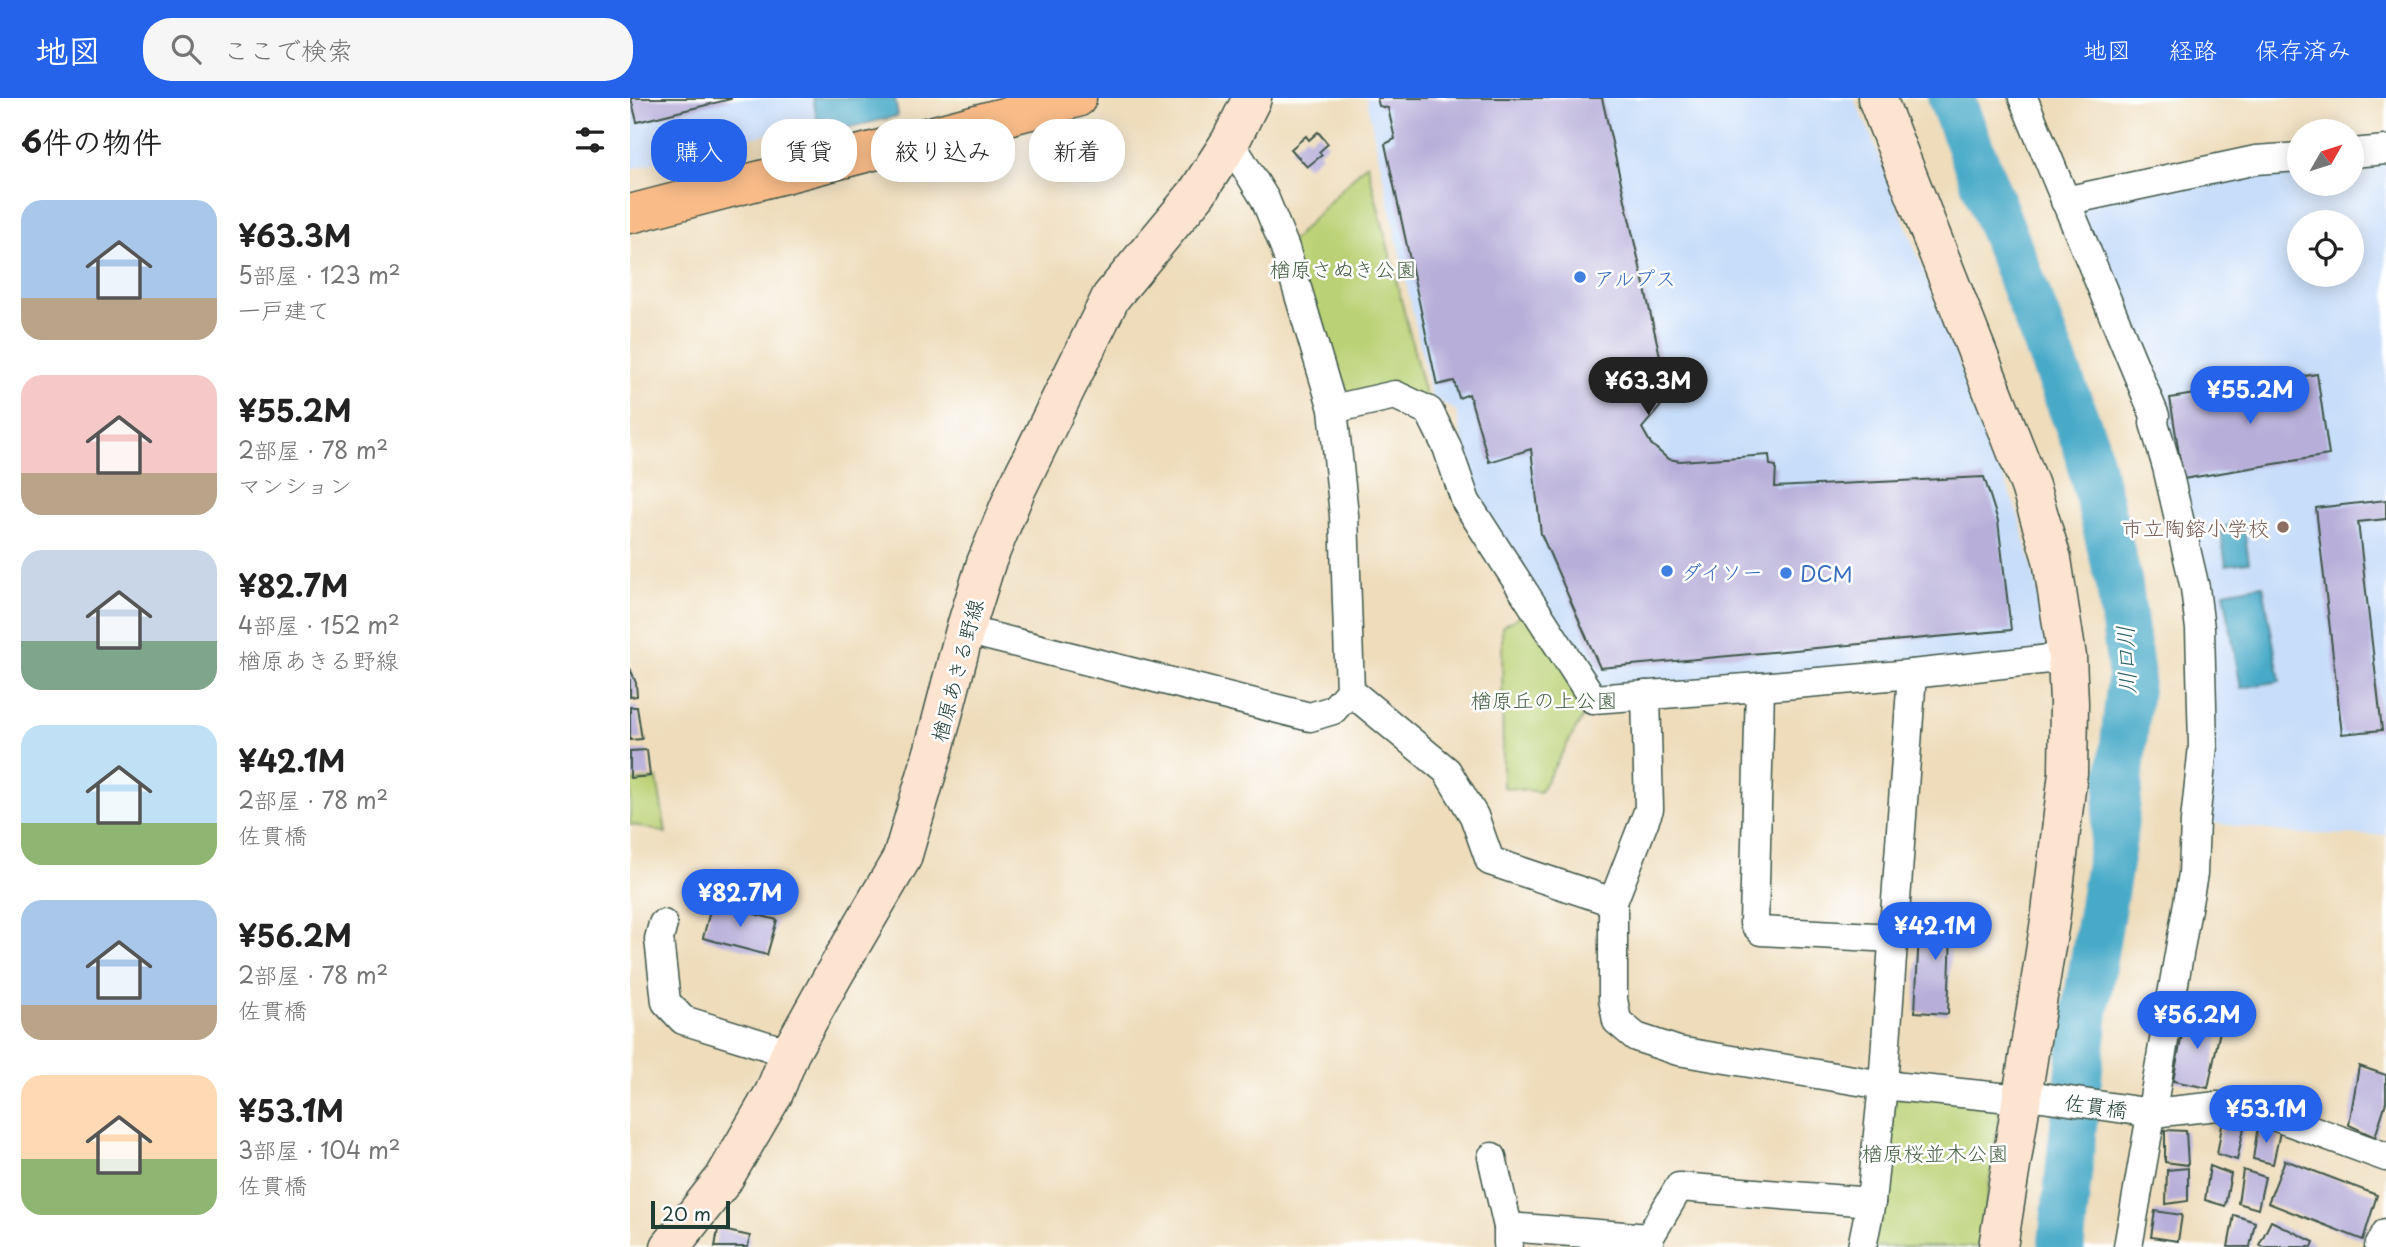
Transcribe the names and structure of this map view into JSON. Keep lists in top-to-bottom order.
{
  "streets": {
    "main road": ["楢原あきる野線"],
    "street": ["佐貫橋"]
  },
  "water": ["川口川"],
  "parks": ["楢原さぬき公園", "楢原丘の上公園", "楢原桜並木公園"],
  "places": [
    "アルプス",
    "市立陶鎔小学校",
    "ダイソー",
    "DCM"
  ],
  "scale_bar": "20 m",
  "north": "top right",
  "page": {
    "header": "地図",
    "search": "ここで検索",
    "nav": ["地図", "経路", "保存済み"],
    "heading": "6件の物件",
    "chip": [
      "購入",
      "賃貸",
      "絞り込み",
      "新着"
    ],
    "list": [
      {
        "name": "¥63.3M",
        "note": "5部屋 · 123 m² · 一戸建て"
      },
      {
        "name": "¥55.2M",
        "note": "2部屋 · 78 m² · マンション"
      },
      {
        "name": "¥82.7M",
        "note": "4部屋 · 152 m² · 楢原あきる野線"
      },
      {
        "name": "¥42.1M",
        "note": "2部屋 · 78 m² · 佐貫橋"
      },
      {
        "name": "¥56.2M",
        "note": "2部屋 · 78 m² · 佐貫橋"
      },
      {
        "name": "¥53.1M",
        "note": "3部屋 · 104 m² · 佐貫橋"
      }
    ],
    "price": [
      "¥63.3M",
      "¥55.2M",
      "¥82.7M",
      "¥42.1M",
      "¥56.2M",
      "¥53.1M"
    ],
    "scale": "20 m"
  }
}
